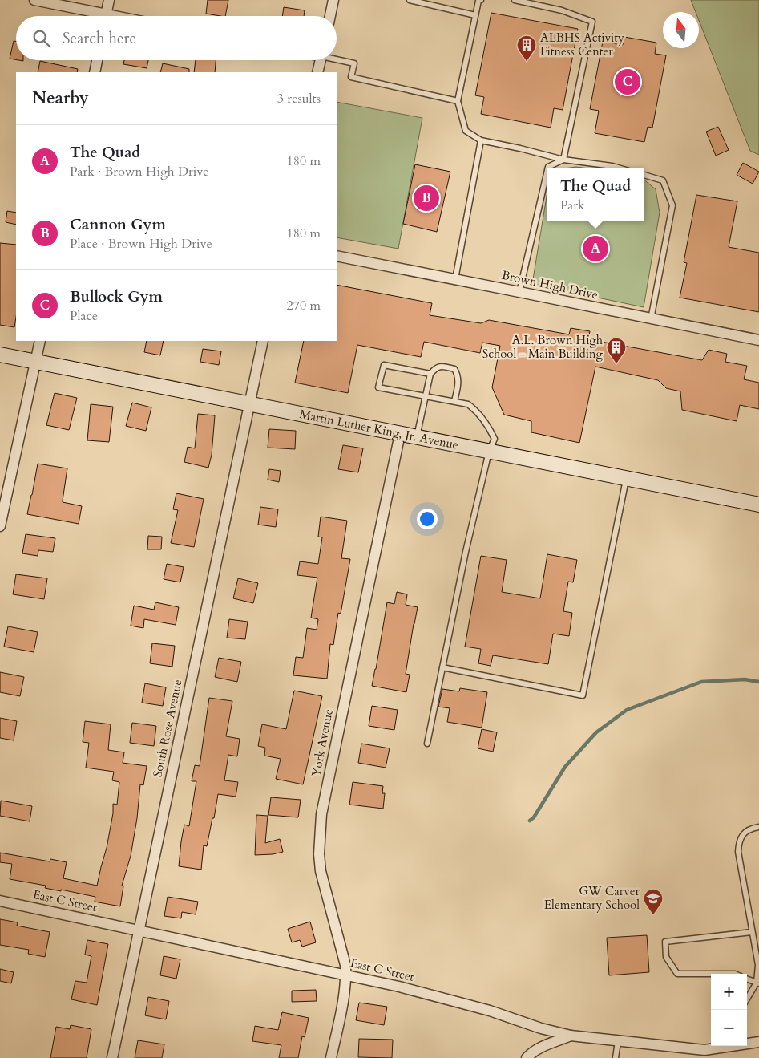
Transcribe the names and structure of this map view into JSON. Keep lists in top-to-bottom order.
{
  "streets": {
    "main road": ["Martin Luther King, Jr. Avenue"],
    "street": [
      "Brown High Drive",
      "South Rose Avenue",
      "York Avenue",
      "East C Street"
    ]
  },
  "crossings": [
    ["Martin Luther King, Jr. Avenue", "South Rose Avenue"],
    ["Martin Luther King, Jr. Avenue", "York Avenue"],
    ["South Rose Avenue", "East C Street"],
    ["York Avenue", "East C Street"]
  ],
  "places": {
    "building": ["ALBHS Activity Fitness Center", "A.L. Brown High School - Main Building"],
    "school or university": ["GW Carver Elementary School"]
  },
  "north": "top",
  "page": {
    "search": "Search here",
    "pins": ["C", "B", "A"],
    "heading": ["Nearby", "3 results"],
    "list": [
      {
        "mark": "A",
        "name": "The Quad",
        "note": "Park · Brown High Drive",
        "value": "180 m"
      },
      {
        "mark": "B",
        "name": "Cannon Gym",
        "note": "Place · Brown High Drive",
        "value": "180 m"
      },
      {
        "mark": "C",
        "name": "Bullock Gym",
        "note": "Place",
        "value": "270 m"
      }
    ],
    "popup": ["The Quad", "Park"],
    "map_buttons": ["+", "−"]
  }
}
